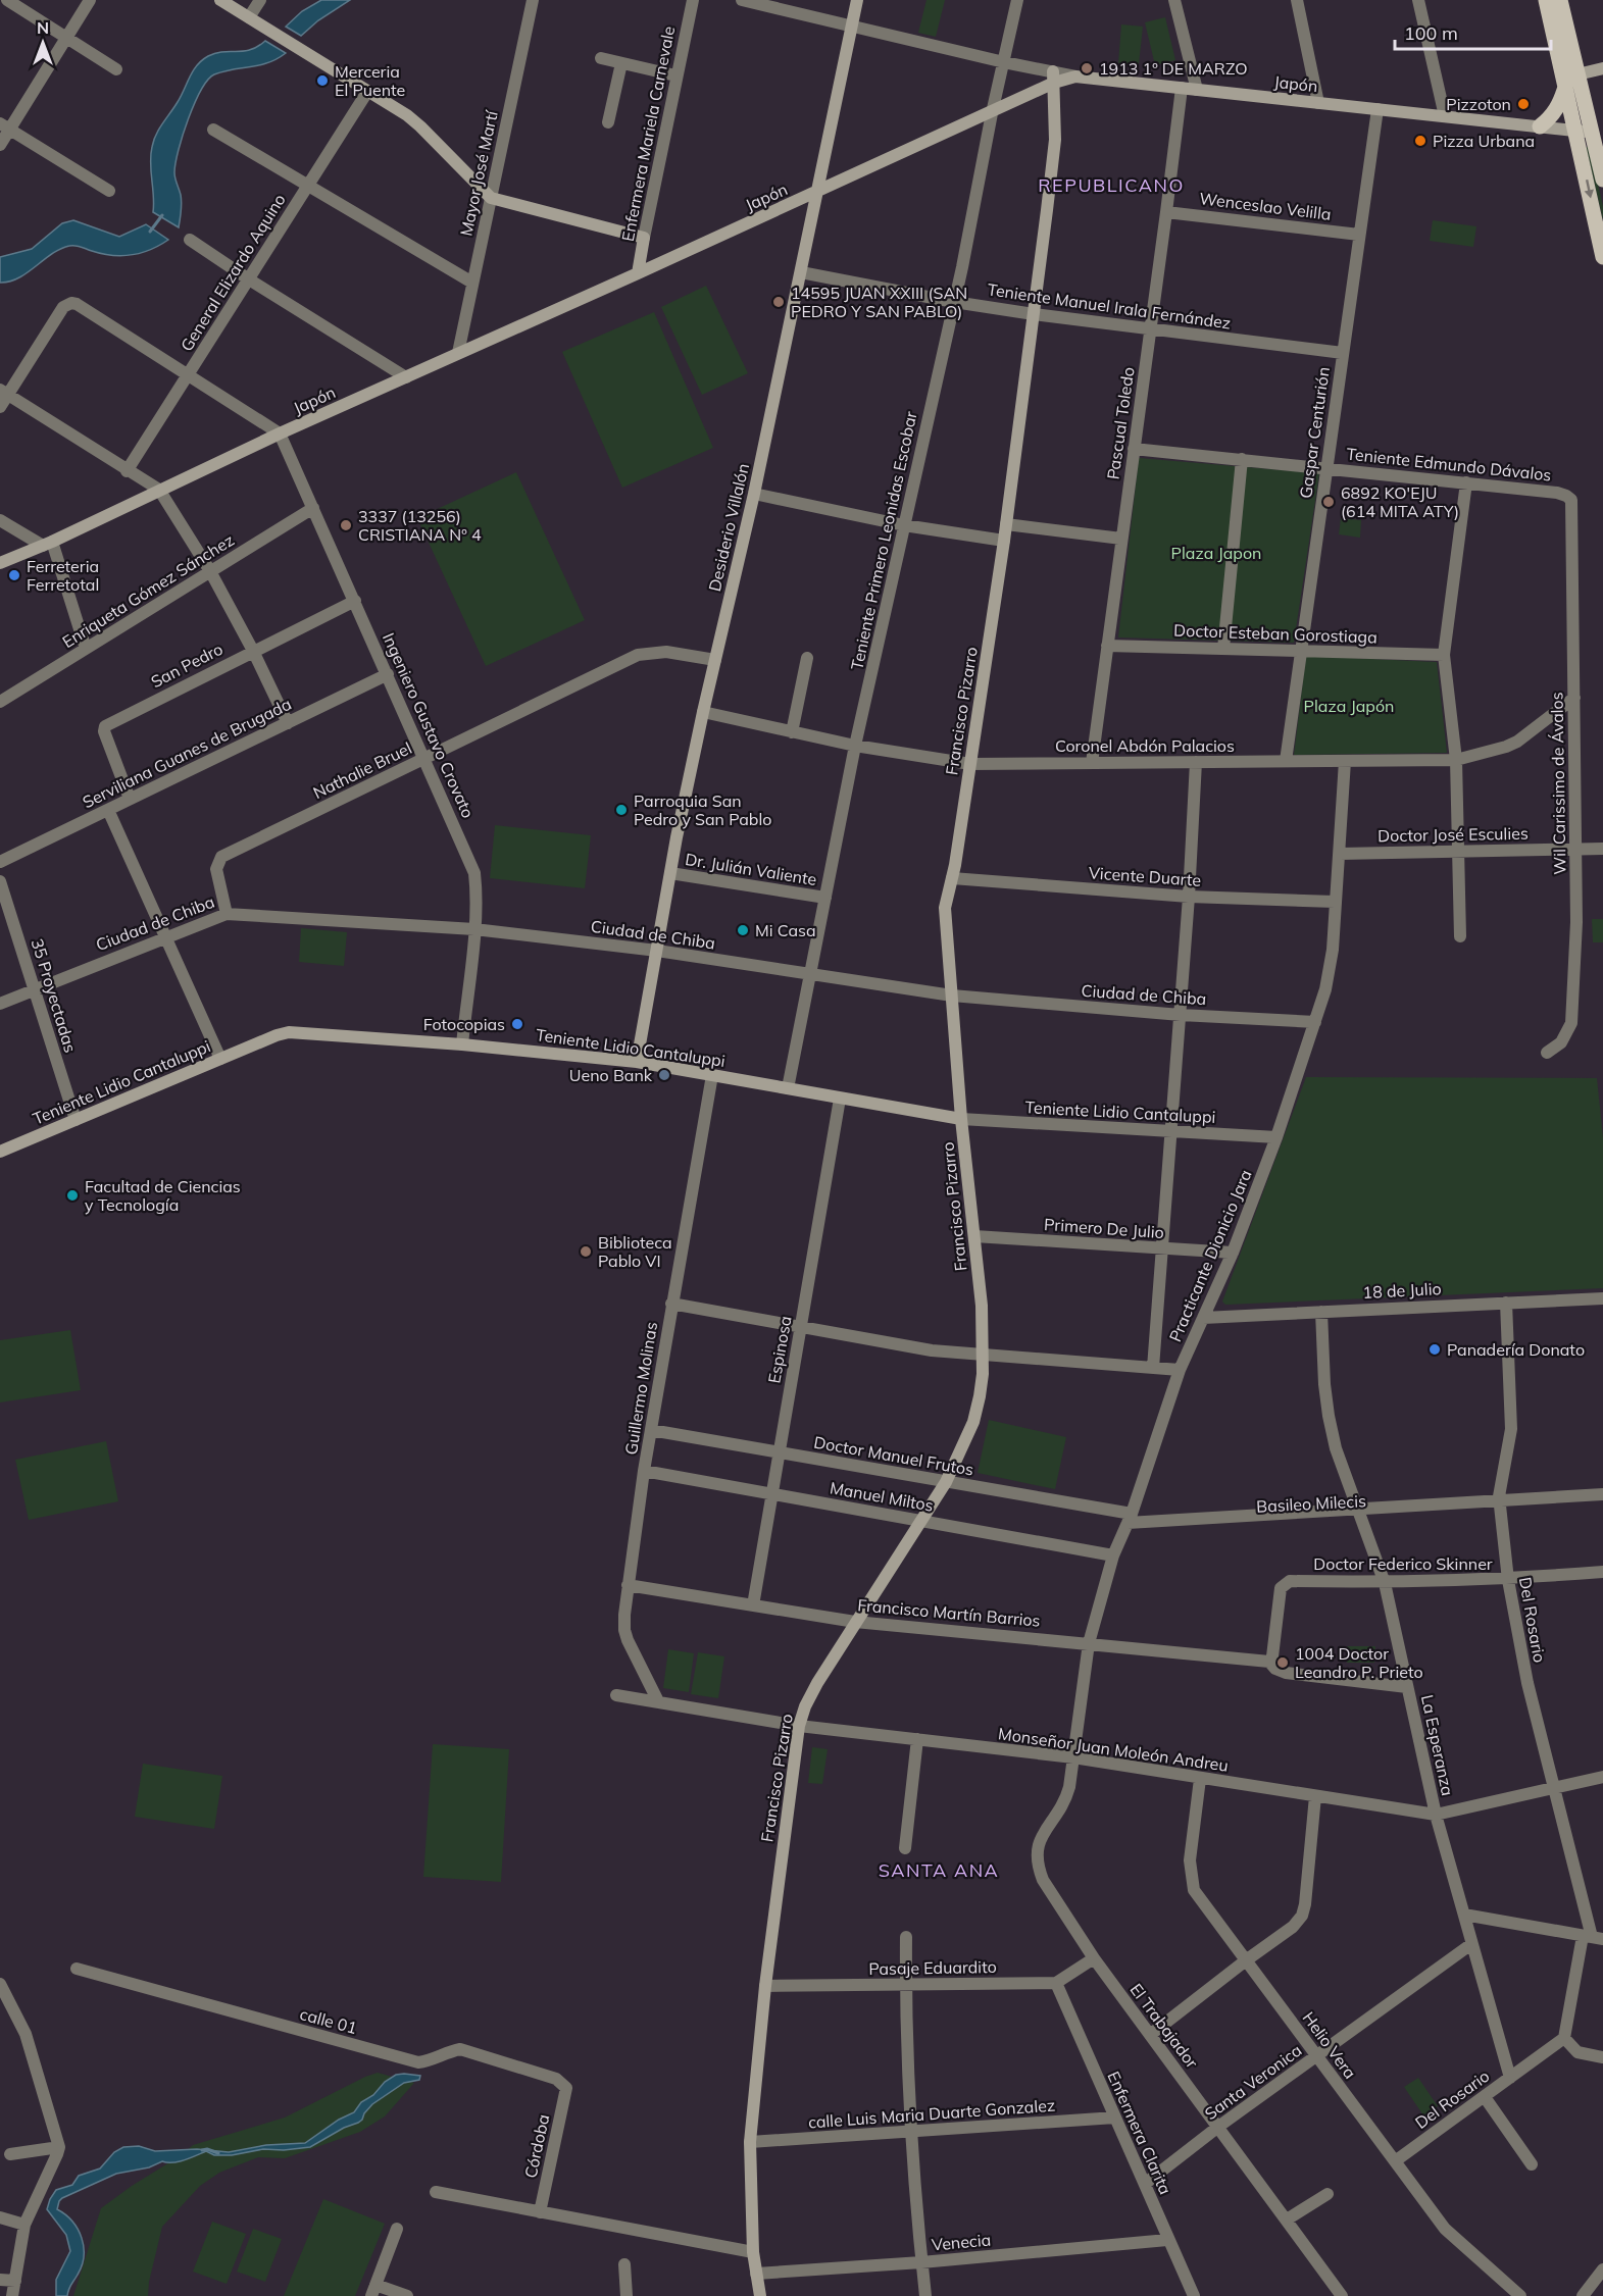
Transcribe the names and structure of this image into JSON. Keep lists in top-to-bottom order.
{
  "streets": {
    "street": [
      "Japón",
      "Enfermera Mariela Carnevale",
      "Mayor José Martí",
      "Wenceslao Velilla",
      "General Elizardo Aquino",
      "Teniente Manuel Irala Fernández",
      "Pascual Toledo",
      "Gaspar Centurión",
      "Teniente Edmundo Dávalos",
      "Desiderio Villalón",
      "Teniente Primero Leonidas Escobar",
      "Enriqueta Gómez Sánchez",
      "Doctor Esteban Gorostiaga",
      "San Pedro",
      "Francisco Pizarro",
      "Ingeniero Gustavo Crovato",
      "Coronel Abdón Palacios",
      "Serviliana Guanes de Brugada",
      "Nathalie Bruel",
      "Wil Carissimo de Ávalos",
      "Doctor José Esculies",
      "Dr. Julián Valiente",
      "Vicente Duarte",
      "Ciudad de Chiba",
      "35 Proyectadas",
      "Teniente Lidio Cantaluppi",
      "Primero De Julio",
      "Practicante Dionicio Jara",
      "18 de Julio",
      "Espinosa",
      "Guillermo Molinas",
      "Doctor Manuel Frutos",
      "Manuel Miltos",
      "Basileo Milecis",
      "Doctor Federico Skinner",
      "Francisco Martín Barrios",
      "Del Rosario",
      "La Esperanza",
      "Monseñor Juan Moleón Andreu",
      "Pasaje Eduardito",
      "calle 01",
      "El Trabajador",
      "Helio Vera",
      "Santa Veronica",
      "calle Luis Maria Duarte Gonzalez",
      "Enfermera Clarita",
      "Córdoba",
      "Venecia"
    ]
  },
  "crossings": [
    ["Japón", "Enfermera Mariela Carnevale"],
    ["Japón", "Mayor José Martí"],
    ["Japón", "Pascual Toledo"],
    ["Japón", "Gaspar Centurión"],
    ["Japón", "Desiderio Villalón"],
    ["Japón", "Teniente Primero Leonidas Escobar"],
    ["Japón", "Francisco Pizarro"],
    ["Japón", "Ingeniero Gustavo Crovato"],
    ["Wenceslao Velilla", "Pascual Toledo"],
    ["Wenceslao Velilla", "Gaspar Centurión"],
    ["Teniente Manuel Irala Fernández", "Pascual Toledo"],
    ["Teniente Manuel Irala Fernández", "Gaspar Centurión"],
    ["Teniente Manuel Irala Fernández", "Desiderio Villalón"],
    ["Teniente Manuel Irala Fernández", "Teniente Primero Leonidas Escobar"],
    ["Teniente Manuel Irala Fernández", "Francisco Pizarro"],
    ["Pascual Toledo", "Teniente Edmundo Dávalos"],
    ["Pascual Toledo", "Doctor Esteban Gorostiaga"],
    ["Pascual Toledo", "Coronel Abdón Palacios"],
    ["Gaspar Centurión", "Teniente Edmundo Dávalos"],
    ["Gaspar Centurión", "Doctor Esteban Gorostiaga"],
    ["Gaspar Centurión", "Coronel Abdón Palacios"],
    ["Teniente Edmundo Dávalos", "Wil Carissimo de Ávalos"],
    ["Desiderio Villalón", "Coronel Abdón Palacios"],
    ["Desiderio Villalón", "Nathalie Bruel"],
    ["Desiderio Villalón", "Dr. Julián Valiente"],
    ["Desiderio Villalón", "Ciudad de Chiba"],
    ["Desiderio Villalón", "Teniente Lidio Cantaluppi"],
    ["Teniente Primero Leonidas Escobar", "Coronel Abdón Palacios"],
    ["Teniente Primero Leonidas Escobar", "Dr. Julián Valiente"],
    ["Teniente Primero Leonidas Escobar", "Ciudad de Chiba"],
    ["Teniente Primero Leonidas Escobar", "Teniente Lidio Cantaluppi"],
    ["Enriqueta Gómez Sánchez", "Ingeniero Gustavo Crovato"],
    ["San Pedro", "Ingeniero Gustavo Crovato"],
    ["San Pedro", "Serviliana Guanes de Brugada"],
    ["Francisco Pizarro", "Coronel Abdón Palacios"],
    ["Francisco Pizarro", "Vicente Duarte"],
    ["Francisco Pizarro", "Ciudad de Chiba"],
    ["Francisco Pizarro", "Teniente Lidio Cantaluppi"],
    ["Francisco Pizarro", "Primero De Julio"],
    ["Francisco Pizarro", "Doctor Manuel Frutos"],
    ["Francisco Pizarro", "Manuel Miltos"],
    ["Francisco Pizarro", "Francisco Martín Barrios"],
    ["Francisco Pizarro", "Monseñor Juan Moleón Andreu"],
    ["Francisco Pizarro", "Pasaje Eduardito"],
    ["Francisco Pizarro", "calle Luis Maria Duarte Gonzalez"],
    ["Francisco Pizarro", "Venecia"],
    ["Ingeniero Gustavo Crovato", "Serviliana Guanes de Brugada"],
    ["Ingeniero Gustavo Crovato", "Nathalie Bruel"],
    ["Ingeniero Gustavo Crovato", "Ciudad de Chiba"],
    ["Ingeniero Gustavo Crovato", "Teniente Lidio Cantaluppi"],
    ["Coronel Abdón Palacios", "Wil Carissimo de Ávalos"],
    ["Coronel Abdón Palacios", "Practicante Dionicio Jara"],
    ["Nathalie Bruel", "Ciudad de Chiba"],
    ["Wil Carissimo de Ávalos", "Doctor José Esculies"],
    ["Doctor José Esculies", "Practicante Dionicio Jara"],
    ["Vicente Duarte", "Practicante Dionicio Jara"],
    ["Ciudad de Chiba", "35 Proyectadas"],
    ["Ciudad de Chiba", "Practicante Dionicio Jara"],
    ["35 Proyectadas", "Teniente Lidio Cantaluppi"],
    ["Teniente Lidio Cantaluppi", "Practicante Dionicio Jara"],
    ["Teniente Lidio Cantaluppi", "Espinosa"],
    ["Teniente Lidio Cantaluppi", "Guillermo Molinas"],
    ["Primero De Julio", "Practicante Dionicio Jara"],
    ["Practicante Dionicio Jara", "18 de Julio"],
    ["Practicante Dionicio Jara", "Doctor Manuel Frutos"],
    ["Practicante Dionicio Jara", "Manuel Miltos"],
    ["Practicante Dionicio Jara", "Basileo Milecis"],
    ["Practicante Dionicio Jara", "Francisco Martín Barrios"],
    ["Practicante Dionicio Jara", "Monseñor Juan Moleón Andreu"],
    ["Practicante Dionicio Jara", "El Trabajador"],
    ["18 de Julio", "Del Rosario"],
    ["18 de Julio", "La Esperanza"],
    ["Espinosa", "Doctor Manuel Frutos"],
    ["Espinosa", "Manuel Miltos"],
    ["Espinosa", "Francisco Martín Barrios"],
    ["Guillermo Molinas", "Doctor Manuel Frutos"],
    ["Guillermo Molinas", "Manuel Miltos"],
    ["Guillermo Molinas", "Francisco Martín Barrios"],
    ["Guillermo Molinas", "Monseñor Juan Moleón Andreu"],
    ["Doctor Manuel Frutos", "Basileo Milecis"],
    ["Basileo Milecis", "Del Rosario"],
    ["Basileo Milecis", "La Esperanza"],
    ["Doctor Federico Skinner", "Francisco Martín Barrios"],
    ["Doctor Federico Skinner", "Del Rosario"],
    ["Doctor Federico Skinner", "La Esperanza"],
    ["Francisco Martín Barrios", "La Esperanza"],
    ["Del Rosario", "La Esperanza"],
    ["Del Rosario", "Monseñor Juan Moleón Andreu"],
    ["Del Rosario", "Helio Vera"],
    ["La Esperanza", "Monseñor Juan Moleón Andreu"],
    ["La Esperanza", "Santa Veronica"],
    ["Monseñor Juan Moleón Andreu", "El Trabajador"],
    ["Monseñor Juan Moleón Andreu", "Helio Vera"],
    ["Pasaje Eduardito", "Enfermera Clarita"],
    ["calle 01", "Córdoba"],
    ["El Trabajador", "Santa Veronica"],
    ["Helio Vera", "Santa Veronica"],
    ["Santa Veronica", "Enfermera Clarita"],
    ["calle Luis Maria Duarte Gonzalez", "Enfermera Clarita"],
    ["Enfermera Clarita", "Venecia"]
  ],
  "districts": ["REPUBLICANO", "SANTA ANA"],
  "parks": ["Plaza Japon", "Plaza Japón"],
  "places": [
    "1913 1º DE MARZO",
    "Merceria El Puente",
    "Pizzoton",
    "Pizza Urbana",
    "14595 JUAN XXIII (SAN PEDRO Y SAN PABLO)",
    "6892 KO'EJU (614 MITA ATY)",
    "3337 (13256) CRISTIANA Nº 4",
    "Ferreteria Ferretotal",
    "Parroquia San Pedro y San Pablo",
    "Mi Casa",
    "Fotocopias",
    "Ueno Bank",
    "Facultad de Ciencias y Tecnología",
    "Biblioteca Pablo VI",
    "Panadería Donato",
    "1004 Doctor Leandro P. Prieto"
  ],
  "scale_bar": "100 m",
  "north": "top"
}
